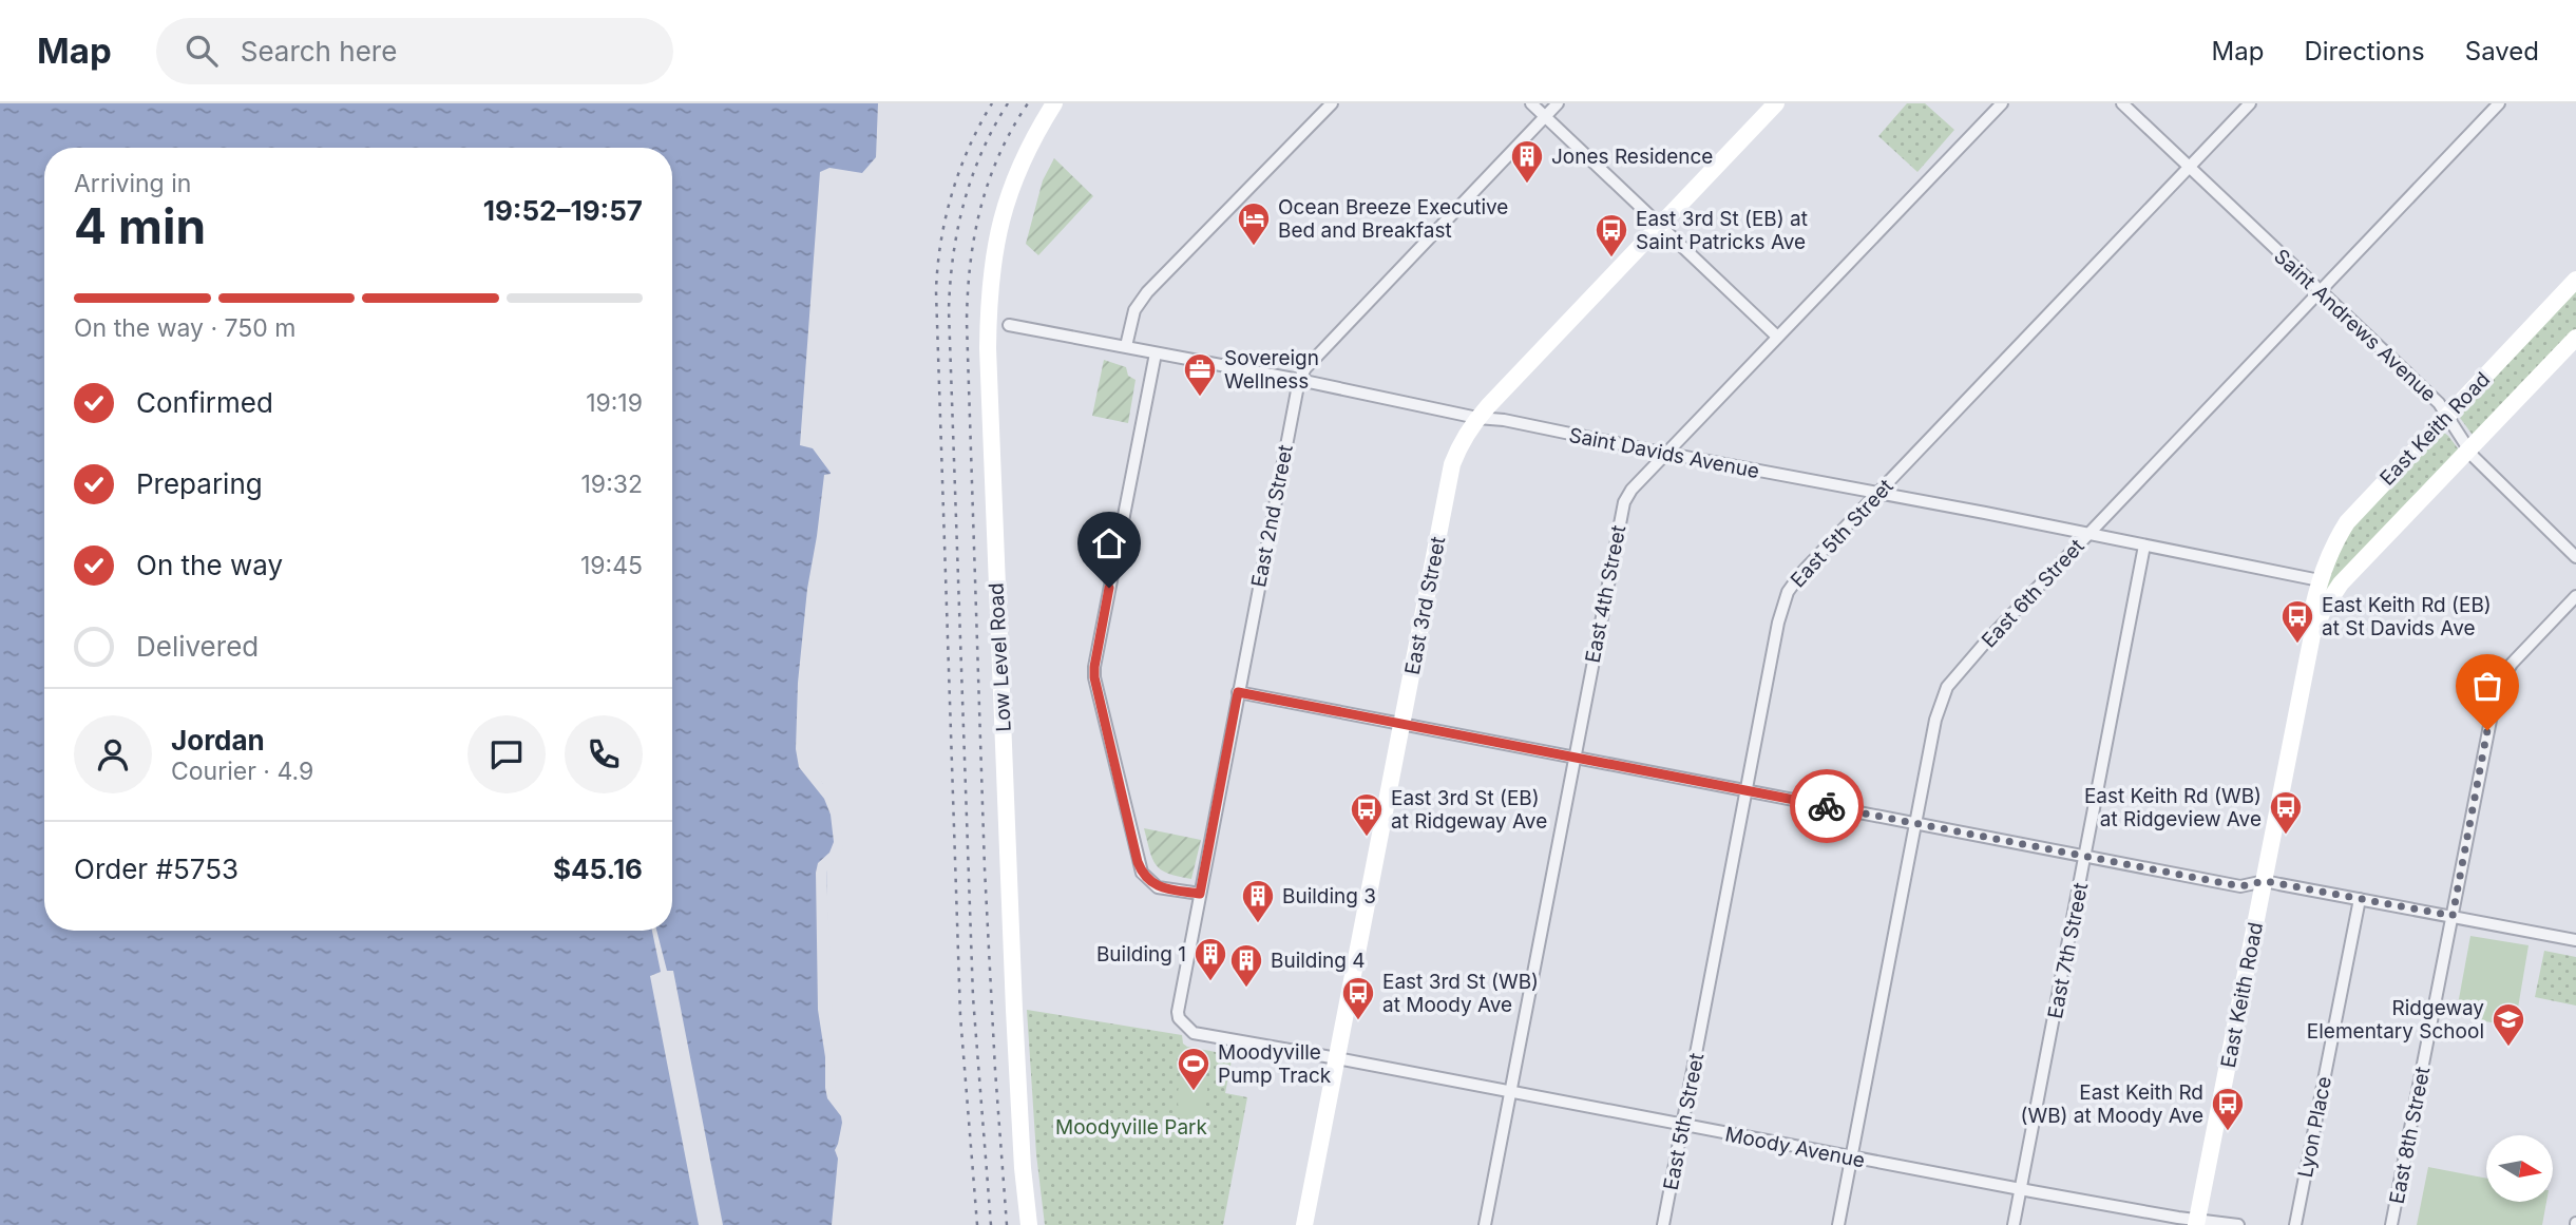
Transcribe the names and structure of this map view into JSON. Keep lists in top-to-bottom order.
{
  "streets": {
    "street": [
      "Saint Andrews Avenue",
      "East Keith Road",
      "Saint Davids Avenue",
      "East 2nd Street",
      "East 5th Street",
      "East 6th Street",
      "East 4th Street",
      "East 3rd Street",
      "Low Level Road",
      "East 7th Street",
      "Lyon Place",
      "East 8th Street",
      "Moody Avenue"
    ]
  },
  "crossings": [
    ["Saint Andrews Avenue", "East Keith Road"],
    ["Saint Andrews Avenue", "East 5th Street"],
    ["Saint Andrews Avenue", "East 6th Street"],
    ["East Keith Road", "Saint Davids Avenue"],
    ["East Keith Road", "Moody Avenue"],
    ["Saint Davids Avenue", "East 2nd Street"],
    ["Saint Davids Avenue", "East 5th Street"],
    ["Saint Davids Avenue", "East 6th Street"],
    ["Saint Davids Avenue", "East 4th Street"],
    ["Saint Davids Avenue", "East 3rd Street"],
    ["Saint Davids Avenue", "East 7th Street"],
    ["East 2nd Street", "Moody Avenue"],
    ["East 5th Street", "Moody Avenue"],
    ["East 6th Street", "Moody Avenue"],
    ["East 4th Street", "Moody Avenue"],
    ["East 3rd Street", "Moody Avenue"],
    ["East 7th Street", "Moody Avenue"]
  ],
  "parks": ["Moodyville Park"],
  "places": {
    "building": [
      "Jones Residence",
      "Building 3",
      "Building 1",
      "Building 4"
    ],
    "hotel": ["Ocean Breeze Executive Bed and Breakfast"],
    "bus stop": [
      "East 3rd St (EB) at Saint Patricks Ave",
      "East Keith Rd (EB) at St Davids Ave",
      "East Keith Rd (WB) at Ridgeview Ave",
      "East 3rd St (EB) at Ridgeway Ave",
      "East 3rd St (WB) at Moody Ave",
      "East Keith Rd (WB) at Moody Ave"
    ],
    "office": ["Sovereign Wellness"],
    "school or university": ["Ridgeway Elementary School"],
    "sports": ["Moodyville Pump Track"]
  },
  "north": "right",
  "page": {
    "header": "Map",
    "search": "Search here",
    "nav": ["Map", "Directions", "Saved"],
    "heading": ["4 min", "Arriving in", "19:52–19:57"],
    "panel": [
      "Jordan",
      "Courier · 4.9",
      "Order #5753",
      "$45.16"
    ],
    "bar": "On the way · 750 m",
    "list": [
      ["Confirmed", "19:19"],
      ["Preparing", "19:32"],
      ["On the way", "19:45"],
      "Delivered"
    ]
  }
}
